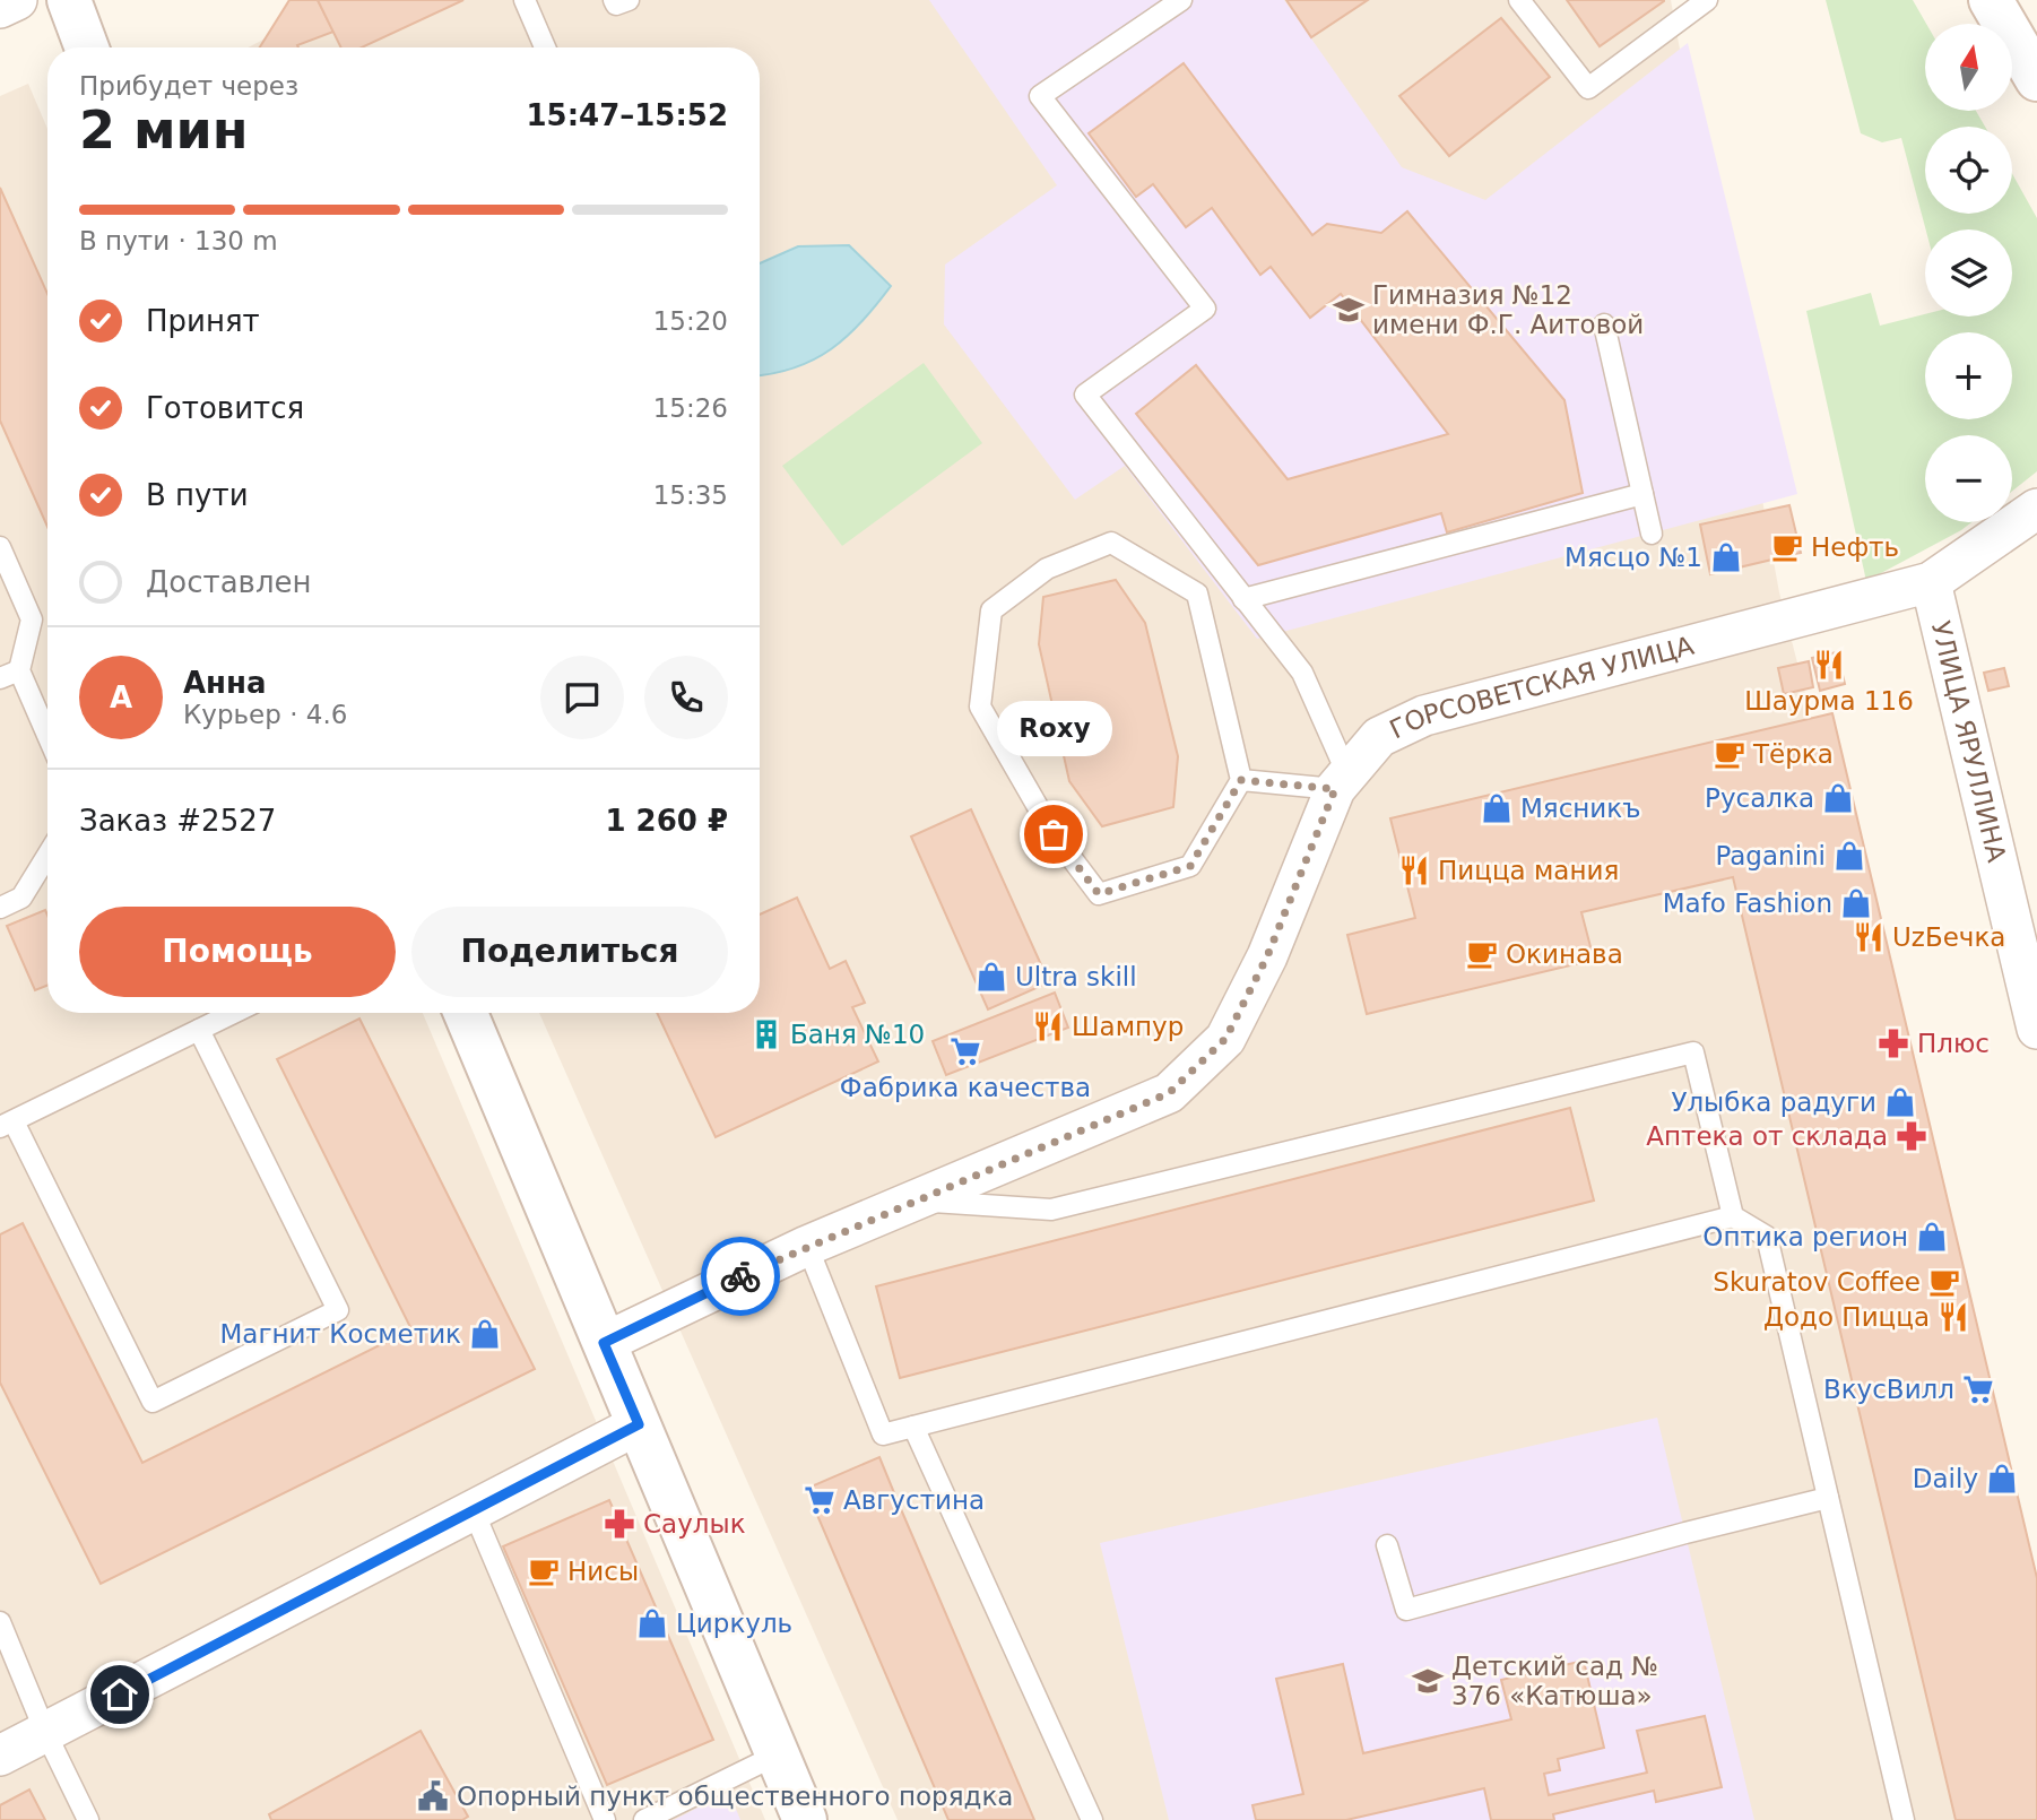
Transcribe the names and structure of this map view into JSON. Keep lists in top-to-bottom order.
{
  "streets": {
    "street": ["ГОРСОВЕТСКАЯ УЛИЦА", "УЛИЦА ЯРУЛЛИНА"]
  },
  "crossings": [
    ["ГОРСОВЕТСКАЯ УЛИЦА", "УЛИЦА ЯРУЛЛИНА"]
  ],
  "places": {
    "school or university": ["Гимназия №12 имени Ф.Г. Аитовой", "Детский сад № 376 «Катюша»"],
    "cafe": [
      "Нефть",
      "Тёрка",
      "Окинава",
      "Skuratov Coffee",
      "Нисы"
    ],
    "shop": [
      "Мясцо №1",
      "Русалка",
      "Мясникъ",
      "Paganini",
      "Mafo Fashion",
      "Ultra skill",
      "Улыбка радуги",
      "Оптика регион",
      "Магнит Косметик",
      "Daily",
      "Циркуль"
    ],
    "restaurant": [
      "Шаурма 116",
      "Пицца мания",
      "UzБечка",
      "Шампур",
      "Додо Пицца"
    ],
    "other": ["Roxy"],
    "building": ["Баня №10"],
    "pharmacy": ["Плюс", "Аптека от склада", "Саулык"],
    "supermarket": ["Фабрика качества", "ВкусВилл", "Августина"],
    "public building": ["Опорный пункт общественного порядка"]
  },
  "north": "top",
  "page": {
    "map_buttons": ["+", "−"],
    "heading": ["2 мин", "Прибудет через", "15:47–15:52"],
    "panel": [
      "Анна",
      "Курьер · 4.6",
      "Заказ #2527",
      "1 260 ₽"
    ],
    "bar": "В пути · 130 m",
    "list": [
      ["Принят", "15:20"],
      ["Готовится", "15:26"],
      ["В пути", "15:35"],
      "Доставлен"
    ],
    "round": "А",
    "bubble": "Roxy",
    "buttons": ["Помощь", "Поделиться"]
  }
}
